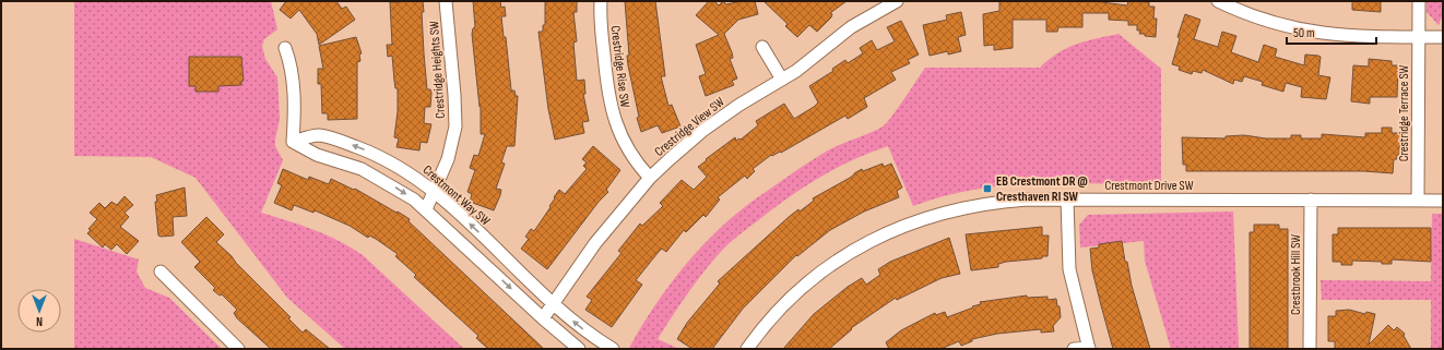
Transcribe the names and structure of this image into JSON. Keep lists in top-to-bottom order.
{
  "streets": {
    "street": [
      "Crestridge Rise SW",
      "Crestridge Heights SW",
      "Crestridge Terrace SW",
      "Crestridge View SW",
      "Crestmont Drive SW",
      "Crestmont Way SW",
      "Crestbrook Hill SW"
    ]
  },
  "crossings": [
    ["Crestridge Rise SW", "Crestridge View SW"],
    ["Crestridge Heights SW", "Crestmont Way SW"],
    ["Crestridge Terrace SW", "Crestmont Drive SW"],
    ["Crestridge View SW", "Crestmont Way SW"],
    ["Crestmont Drive SW", "Crestbrook Hill SW"]
  ],
  "places": {
    "transit": ["EB Crestmont DR @ Cresthaven RI SW"]
  },
  "scale_bar": "50 m",
  "north": "bottom"
}
